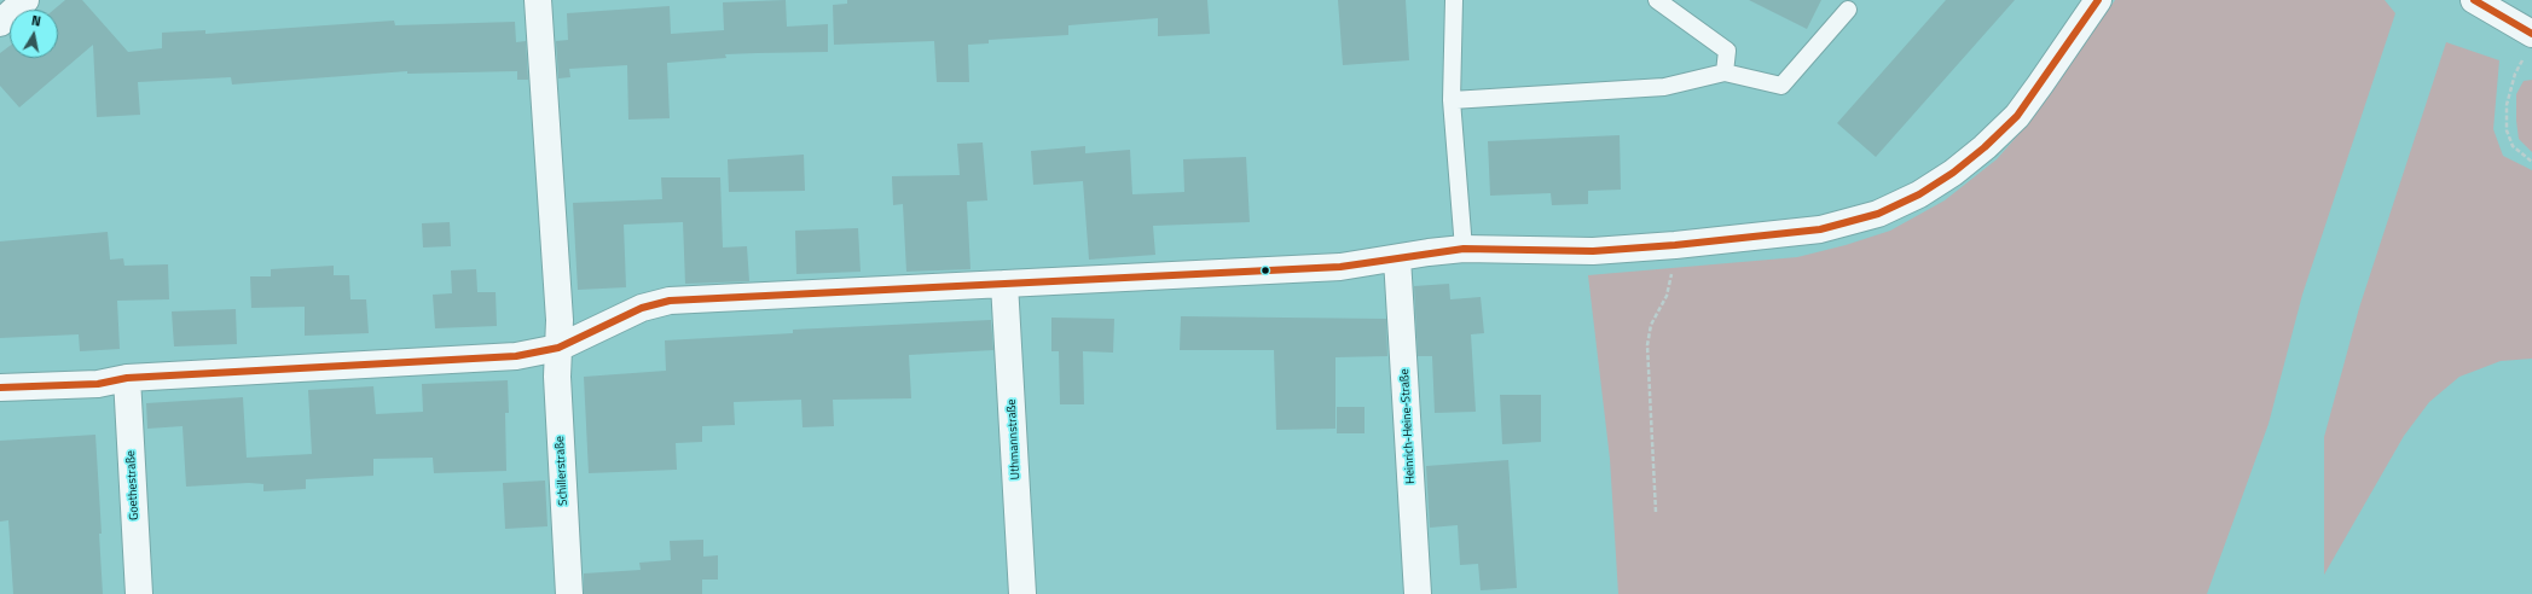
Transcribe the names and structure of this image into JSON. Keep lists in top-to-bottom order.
{
  "streets": {
    "street": [
      "Heinrich-Heine-Straße",
      "Uthmannstraße",
      "Schillerstraße",
      "Goethestraße"
    ]
  },
  "north": "top"
}
